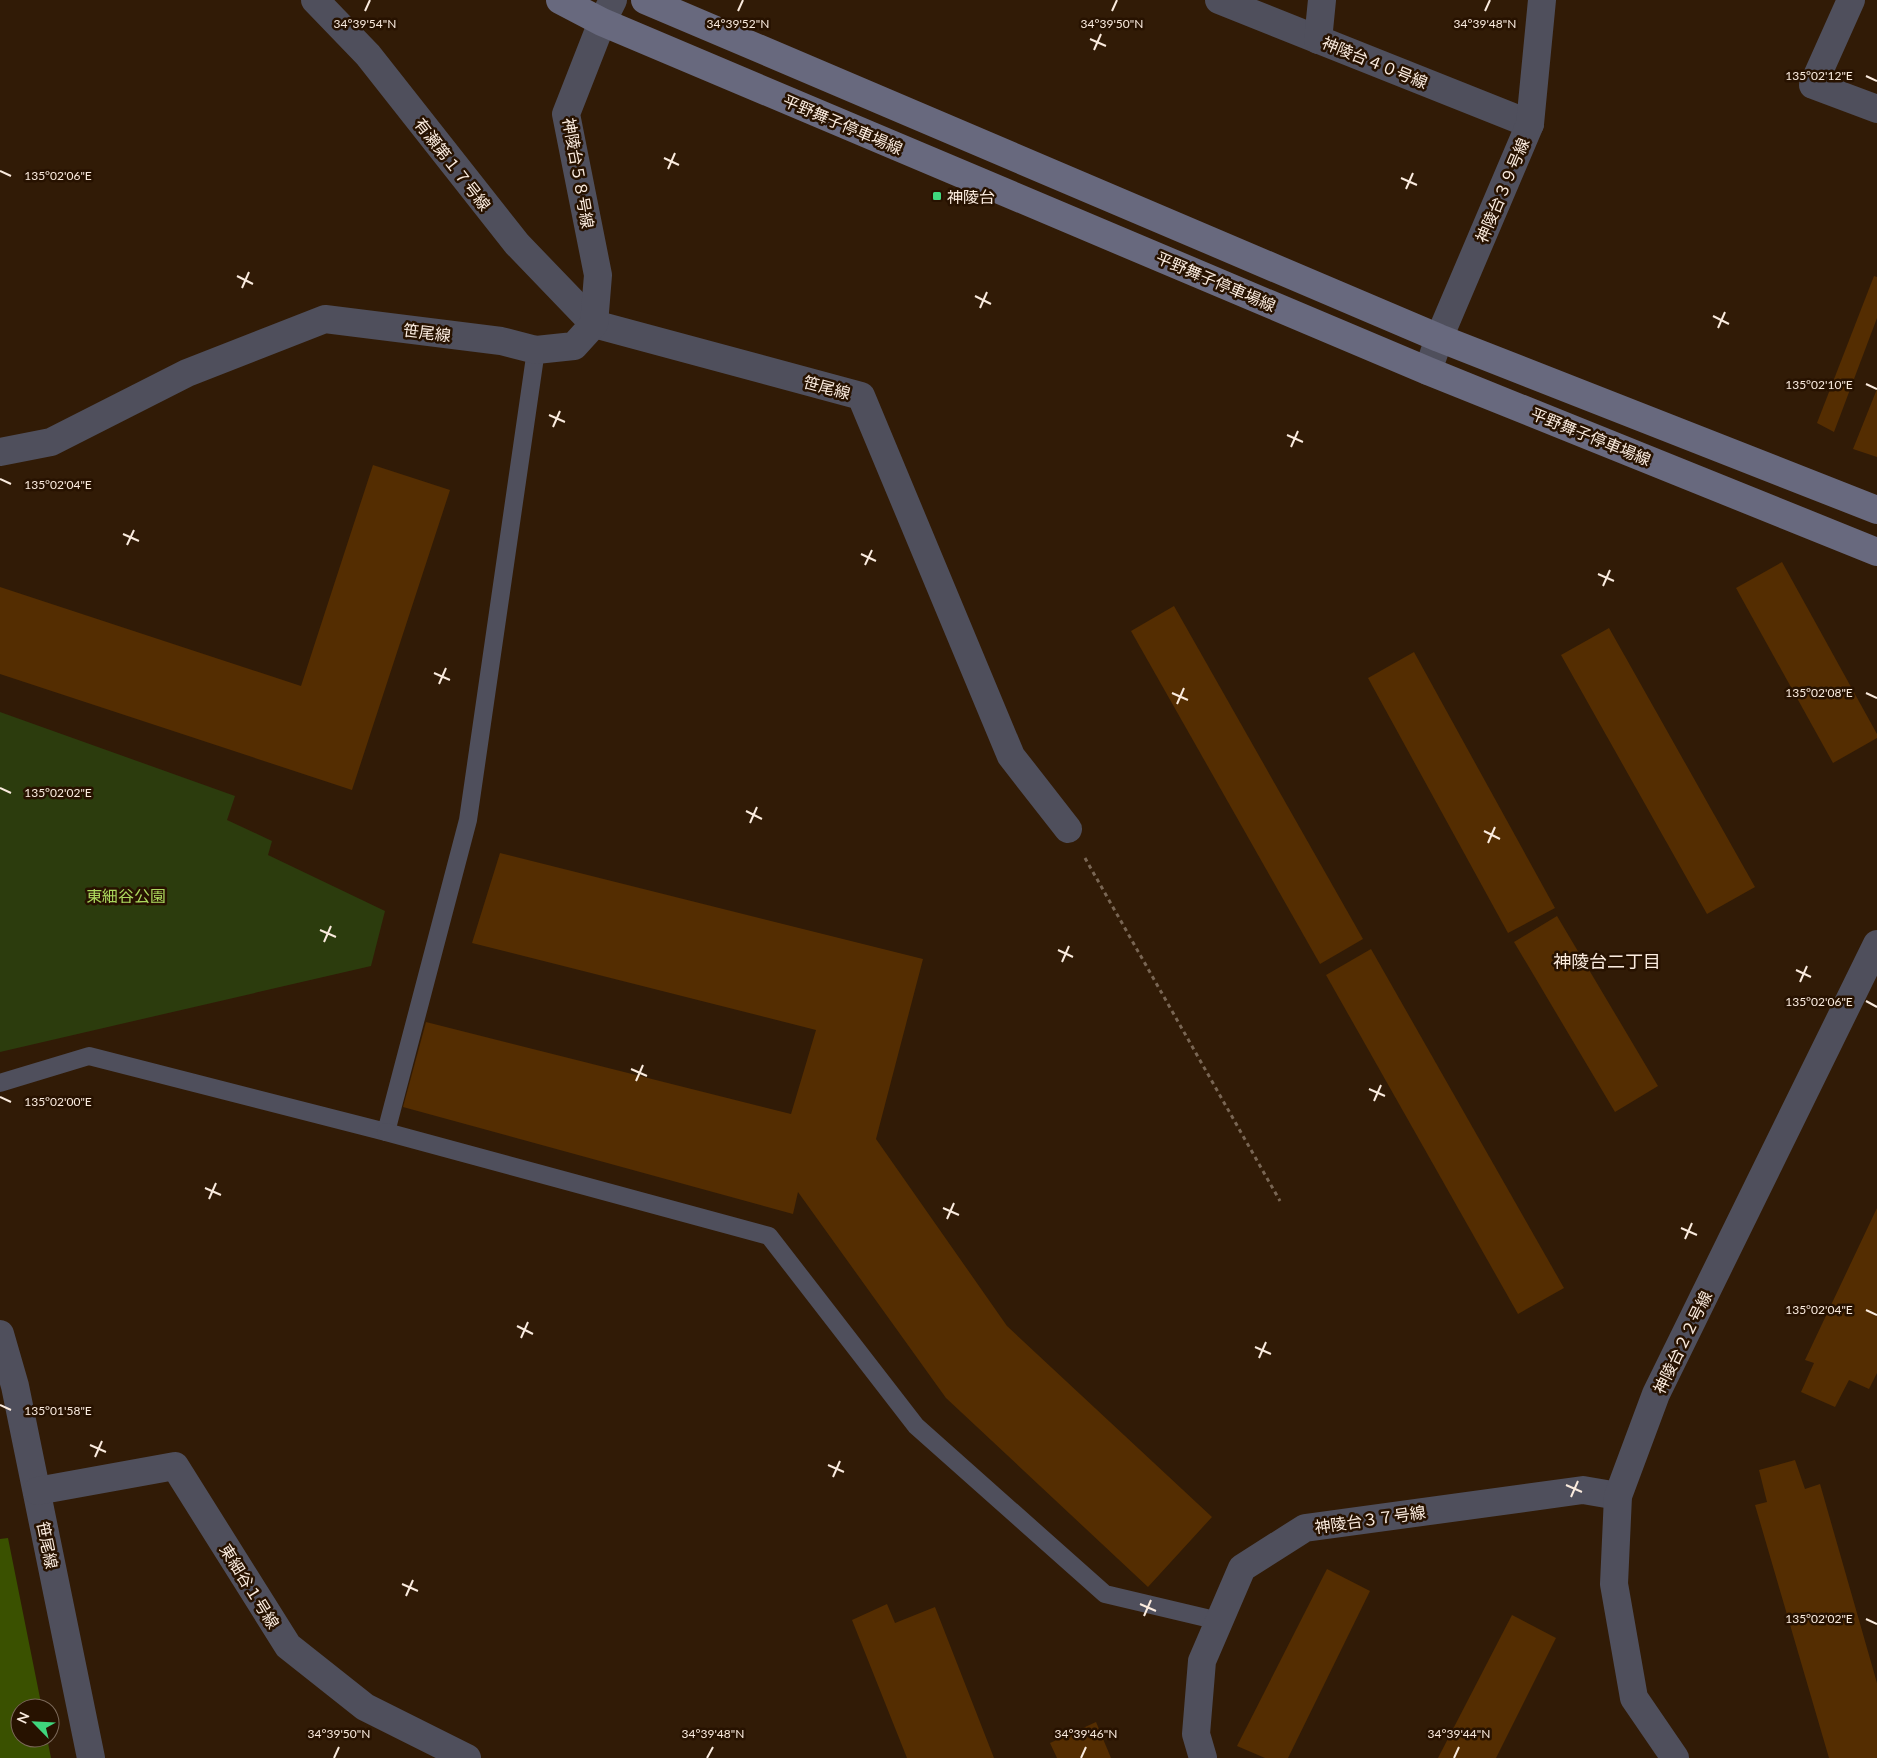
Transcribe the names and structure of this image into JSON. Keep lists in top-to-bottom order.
{
  "streets": {
    "main road": ["平野舞子停車場線"],
    "street": [
      "神陵台４０号線",
      "有瀬第１７号線",
      "神陵台５８号線",
      "神陵台３９号線",
      "笹尾線",
      "神陵台２２号線",
      "神陵台３７号線",
      "東細谷１号線"
    ]
  },
  "crossings": [
    ["神陵台４０号線", "神陵台３９号線"],
    ["平野舞子停車場線", "神陵台５８号線"],
    ["平野舞子停車場線", "神陵台３９号線"],
    ["有瀬第１７号線", "神陵台５８号線"],
    ["有瀬第１７号線", "笹尾線"],
    ["神陵台５８号線", "笹尾線"],
    ["笹尾線", "東細谷１号線"],
    ["神陵台２２号線", "神陵台３７号線"]
  ],
  "districts": ["神陵台二丁目"],
  "parks": ["東細谷公園"],
  "places": {
    "transit": ["神陵台"]
  },
  "north": "top left",
  "coordinates": [
    "34°39'54\"N",
    "34°39'52\"N",
    "34°39'50\"N",
    "34°39'48\"N",
    "135°02'12\"E",
    "135°02'06\"E",
    "135°02'10\"E",
    "135°02'04\"E",
    "135°02'08\"E",
    "135°02'02\"E",
    "135°02'00\"E",
    "135°01'58\"E",
    "34°39'46\"N",
    "34°39'44\"N"
  ]
}
